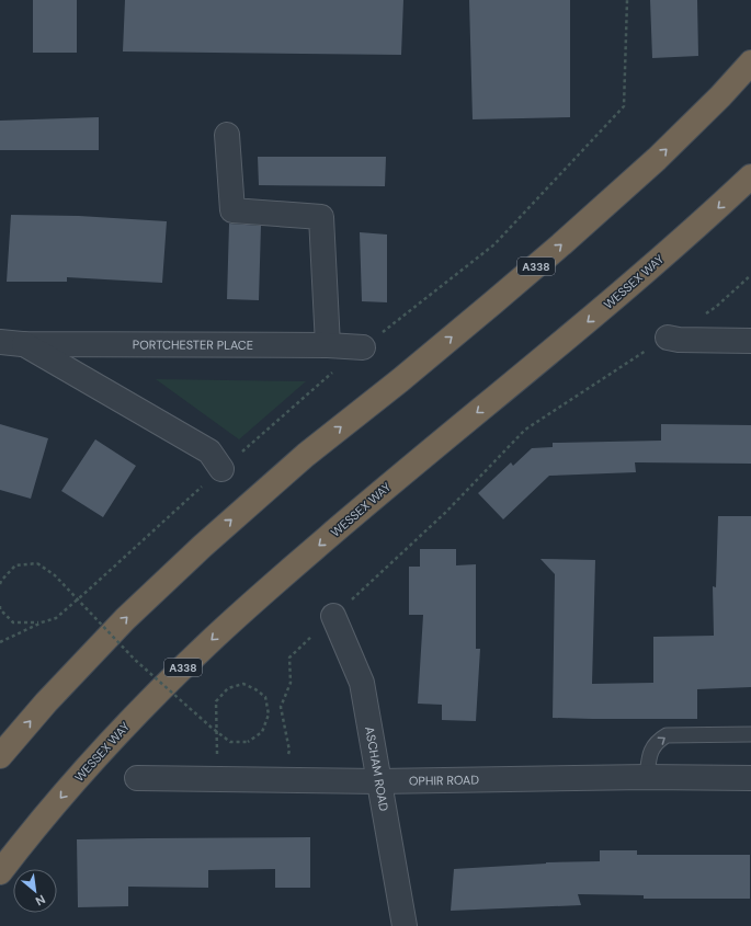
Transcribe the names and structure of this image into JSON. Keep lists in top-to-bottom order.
{
  "streets": {
    "highway": ["A338", "WESSEX WAY"],
    "street": ["PORTCHESTER PLACE", "ASCHAM ROAD", "OPHIR ROAD"]
  },
  "crossings": [
    ["ASCHAM ROAD", "OPHIR ROAD"]
  ],
  "north": "bottom right"
}
